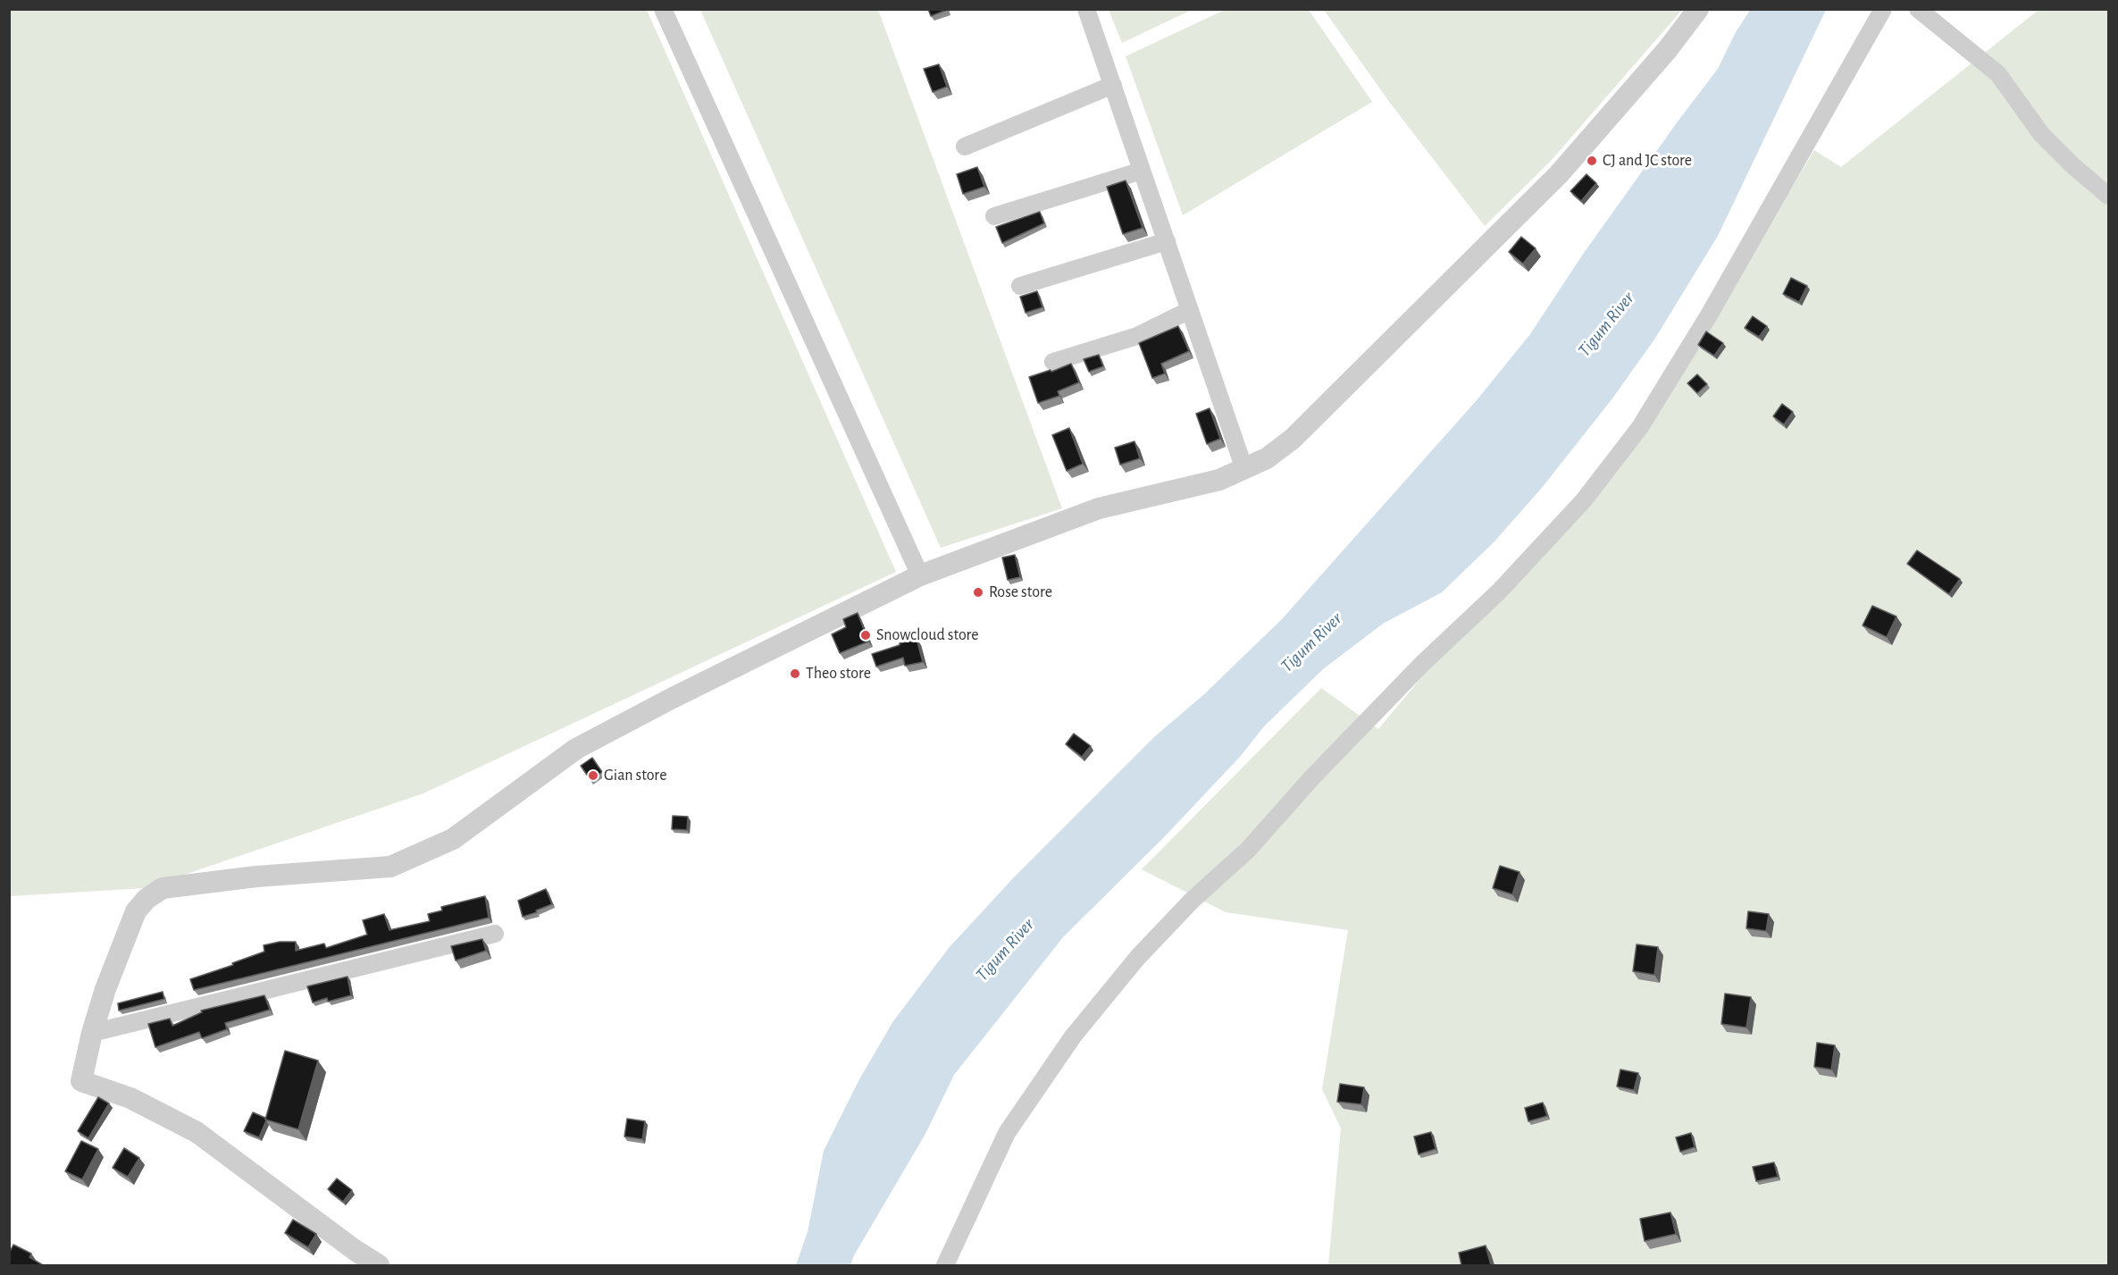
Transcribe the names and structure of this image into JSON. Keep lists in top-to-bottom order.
{
  "water": ["Tigum River"],
  "places": [
    "CJ and JC store",
    "Rose store",
    "Snowcloud store",
    "Theo store",
    "Gian store"
  ]
}
